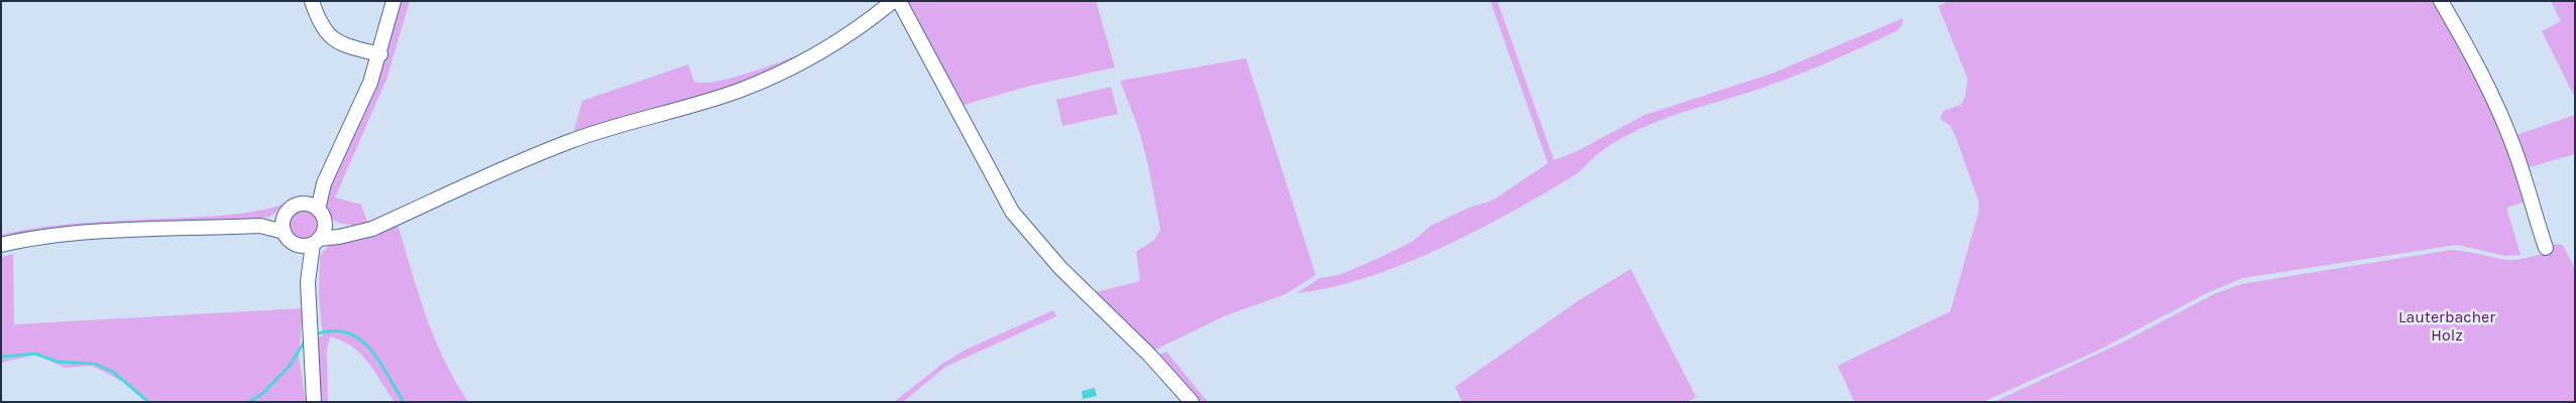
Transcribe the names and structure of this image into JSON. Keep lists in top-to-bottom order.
{
  "parks": ["Lauterbacher Holz"]
}
